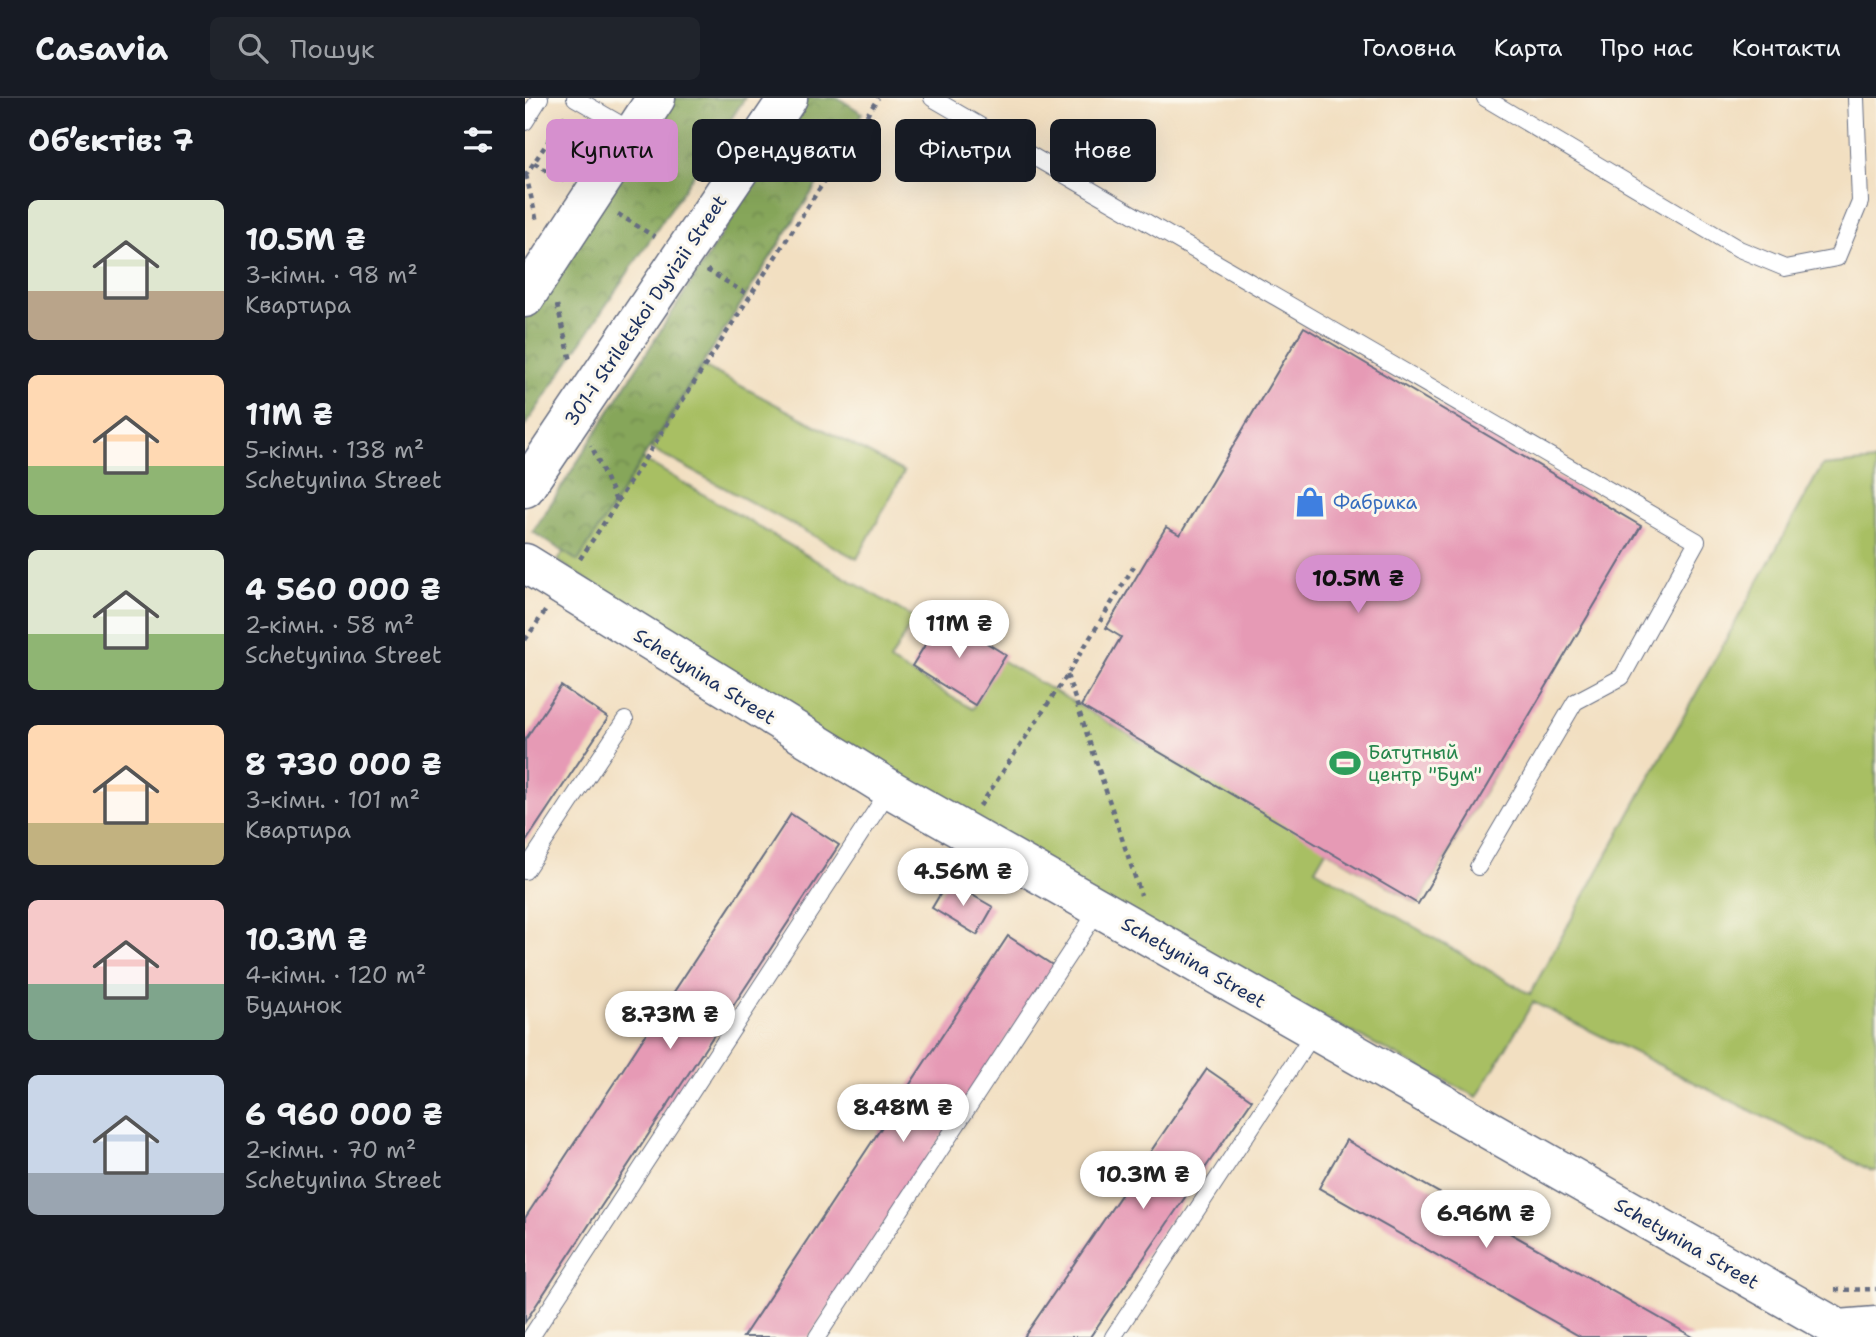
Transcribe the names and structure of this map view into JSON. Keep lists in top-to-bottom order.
{
  "streets": {
    "street": ["301-i Striletskoi Dyvizii Street", "Schetynina Street"]
  },
  "places": {
    "shop": ["Фабрика"],
    "sports": ["Батутный центр \"Бум\""]
  },
  "page": {
    "header": "Casavia",
    "search": "Пошук",
    "nav": [
      "Головна",
      "Карта",
      "Про нас",
      "Контакти"
    ],
    "heading": "Об’єктів: 7",
    "chip": [
      "Купити",
      "Орендувати",
      "Фільтри",
      "Нове"
    ],
    "list": [
      {
        "name": "10.5M ₴",
        "note": "3-кімн. · 98 m² · Квартира"
      },
      {
        "name": "11M ₴",
        "note": "5-кімн. · 138 m² · Schetynina Street"
      },
      {
        "name": "4 560 000 ₴",
        "note": "2-кімн. · 58 m² · Schetynina Street"
      },
      {
        "name": "8 730 000 ₴",
        "note": "3-кімн. · 101 m² · Квартира"
      },
      {
        "name": "10.3M ₴",
        "note": "4-кімн. · 120 m² · Будинок"
      },
      {
        "name": "6 960 000 ₴",
        "note": "2-кімн. · 70 m² · Schetynina Street"
      }
    ],
    "price": [
      "10.5M ₴",
      "11M ₴",
      "4.56M ₴",
      "8.73M ₴",
      "8.48M ₴",
      "10.3M ₴",
      "6.96M ₴"
    ]
  }
}
